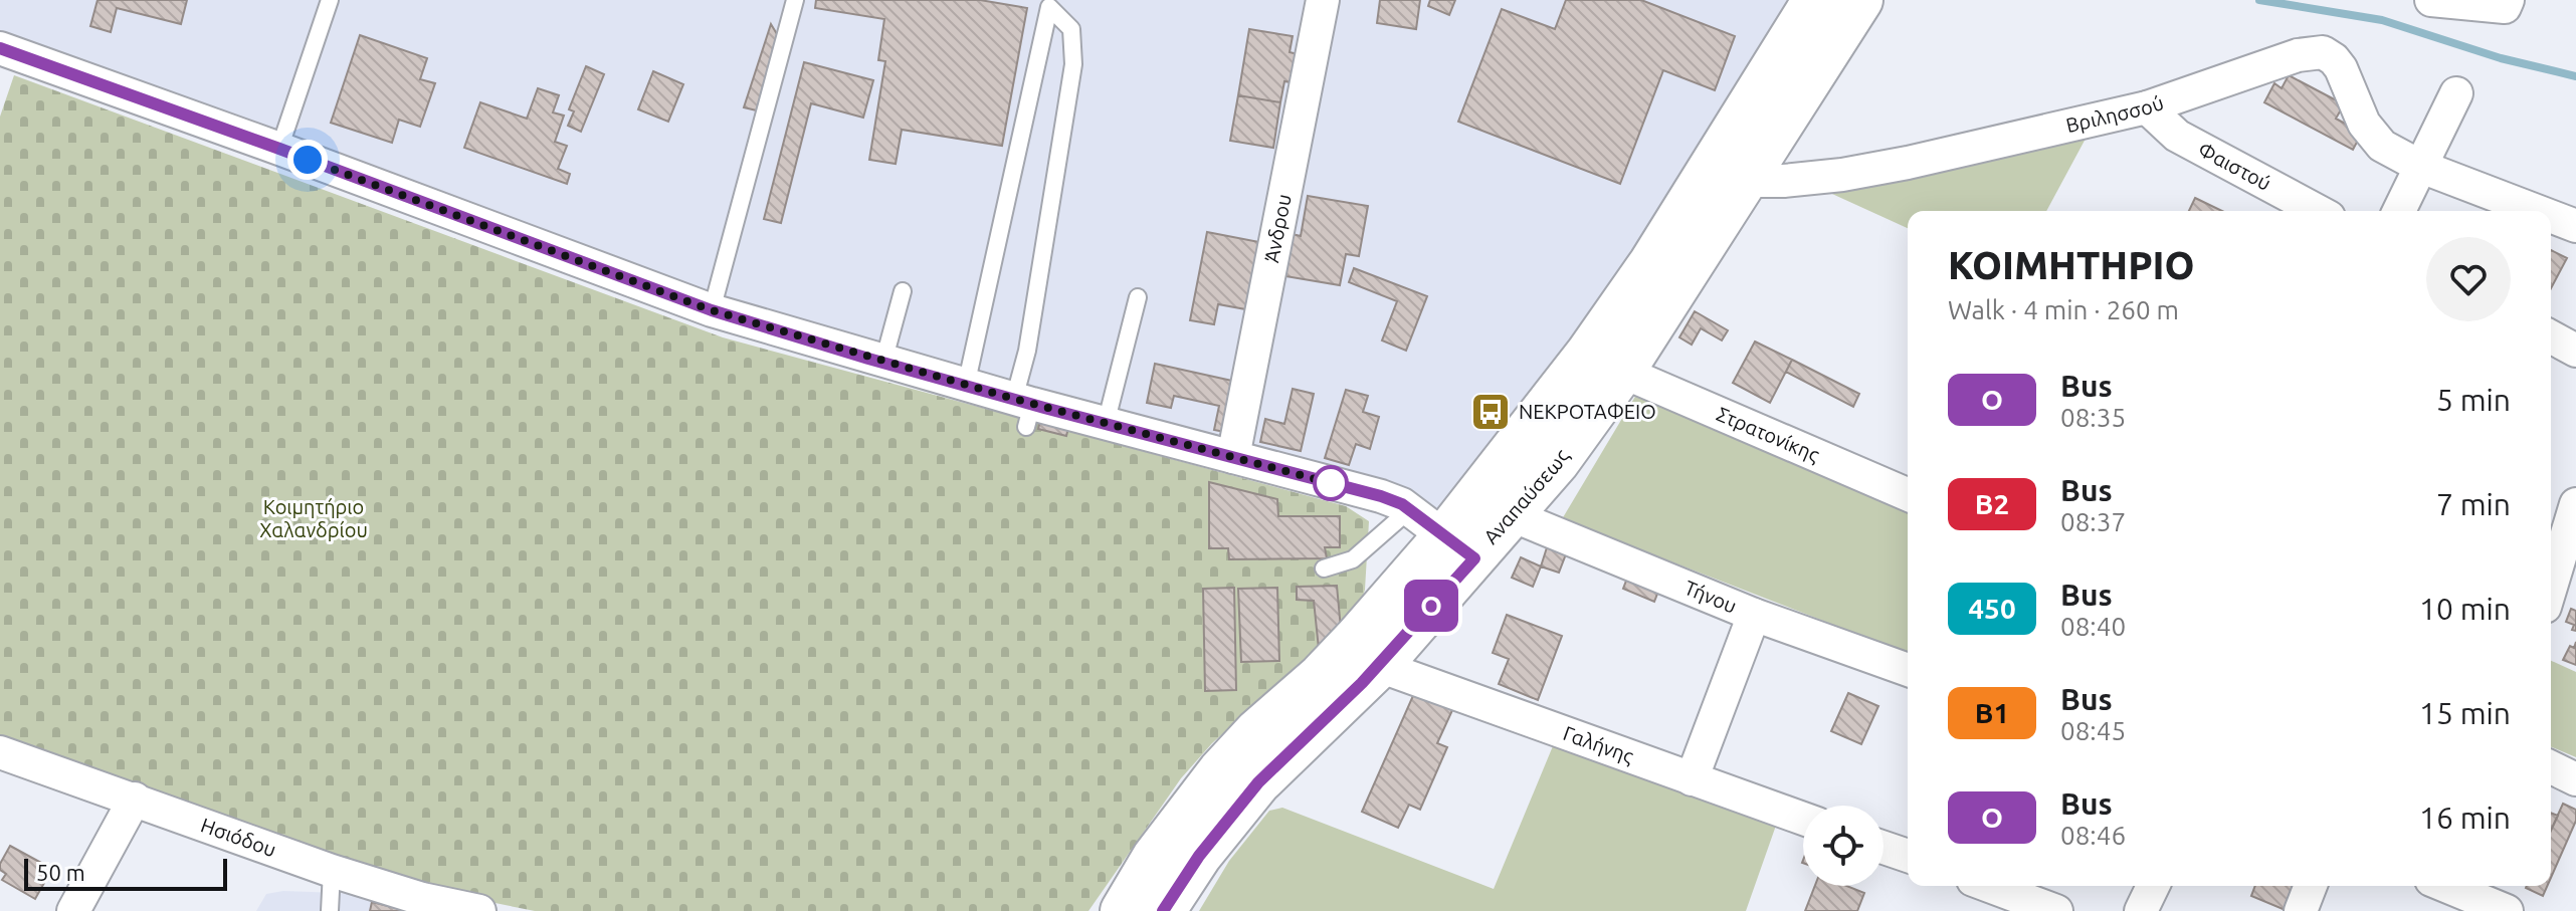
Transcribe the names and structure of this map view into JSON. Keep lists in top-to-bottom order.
{
  "streets": {
    "main road": ["Αναπαύσεως"],
    "street": [
      "Βριλησσού",
      "Φαιστού",
      "Άνδρου",
      "Στρατονίκης",
      "Τήνου",
      "Γαλήνης",
      "Ησιόδου"
    ]
  },
  "crossings": [
    ["Βριλησσού", "Φαιστού"],
    ["Βριλησσού", "Αναπαύσεως"],
    ["Στρατονίκης", "Αναπαύσεως"],
    ["Αναπαύσεως", "Τήνου"],
    ["Αναπαύσεως", "Γαλήνης"]
  ],
  "parks": ["Κοιμητήριο Χαλανδρίου"],
  "places": {
    "bus stop": ["ΝΕΚΡΟΤΑΦΕΙΟ"]
  },
  "lines": ["bus line Ο"],
  "scale_bar": "50 m",
  "page": {
    "on_map": "Ο",
    "heading": ["ΚΟΙΜΗΤΗΡΙΟ", "Walk · 4 min · 260 m"],
    "list": [
      {
        "mark": "Ο",
        "name": "Bus",
        "note": "08:35",
        "value": "5 min"
      },
      {
        "mark": "Β2",
        "name": "Bus",
        "note": "08:37",
        "value": "7 min"
      },
      {
        "mark": "450",
        "name": "Bus",
        "note": "08:40",
        "value": "10 min"
      },
      {
        "mark": "Β1",
        "name": "Bus",
        "note": "08:45",
        "value": "15 min"
      },
      {
        "mark": "Ο",
        "name": "Bus",
        "note": "08:46",
        "value": "16 min"
      }
    ],
    "scale": "50 m"
  }
}
